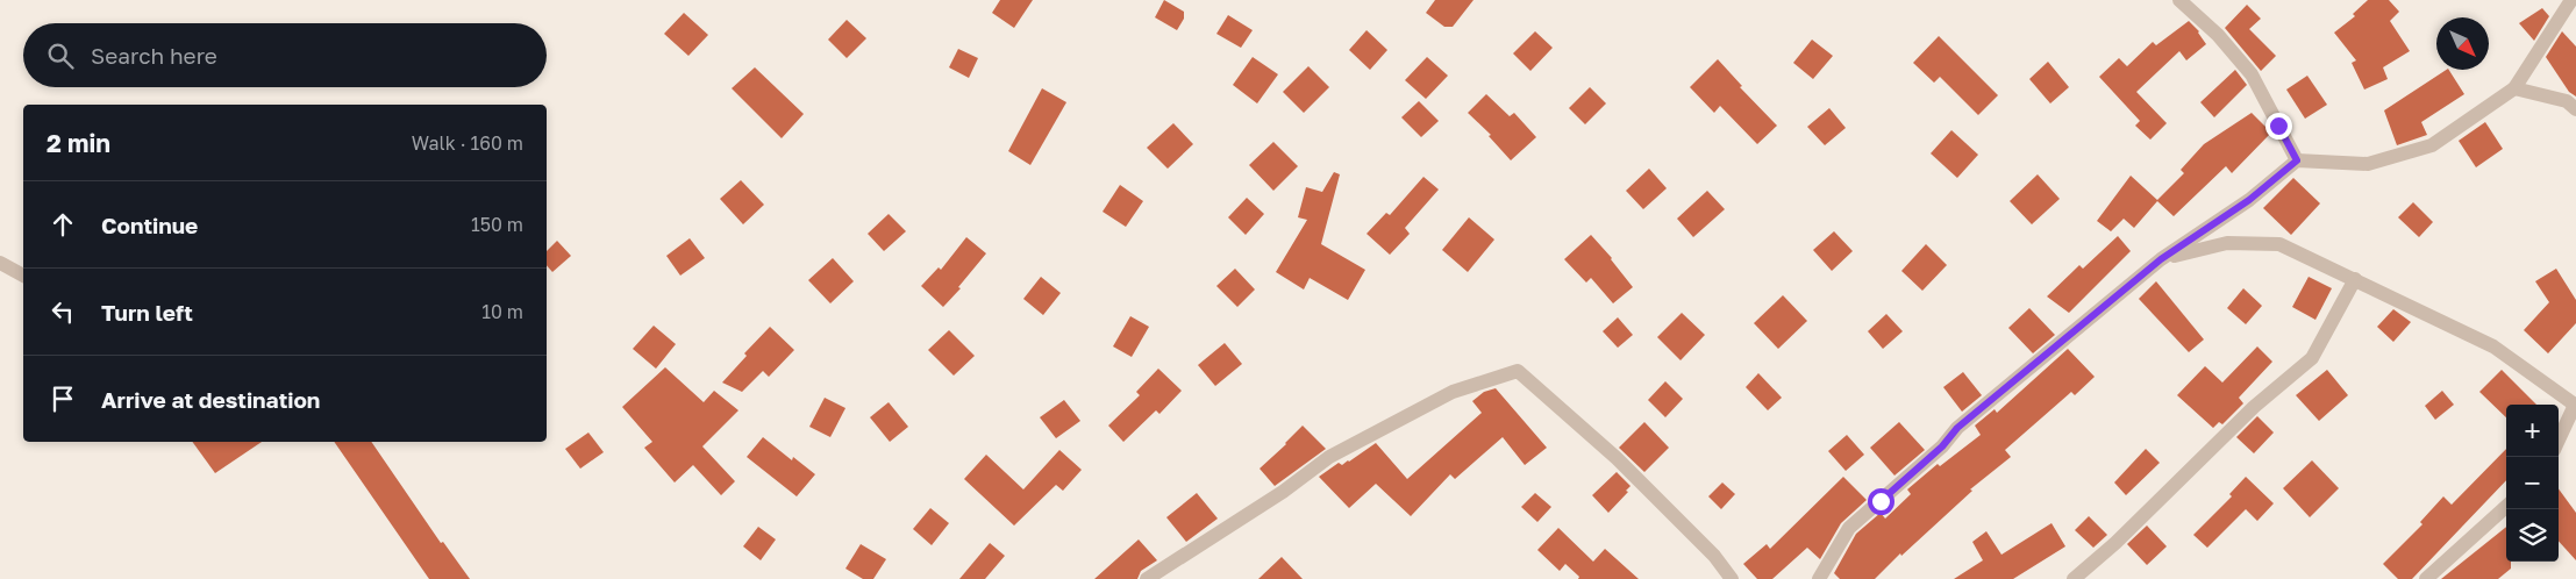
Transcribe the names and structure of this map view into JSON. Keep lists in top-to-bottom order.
{
  "north": "bottom right",
  "page": {
    "search": "Search here",
    "heading": ["2 min", "Walk · 160 m"],
    "list": [
      ["Continue", "150 m"],
      ["Turn left", "10 m"],
      "Arrive at destination"
    ],
    "map_buttons": ["+", "−"]
  }
}
